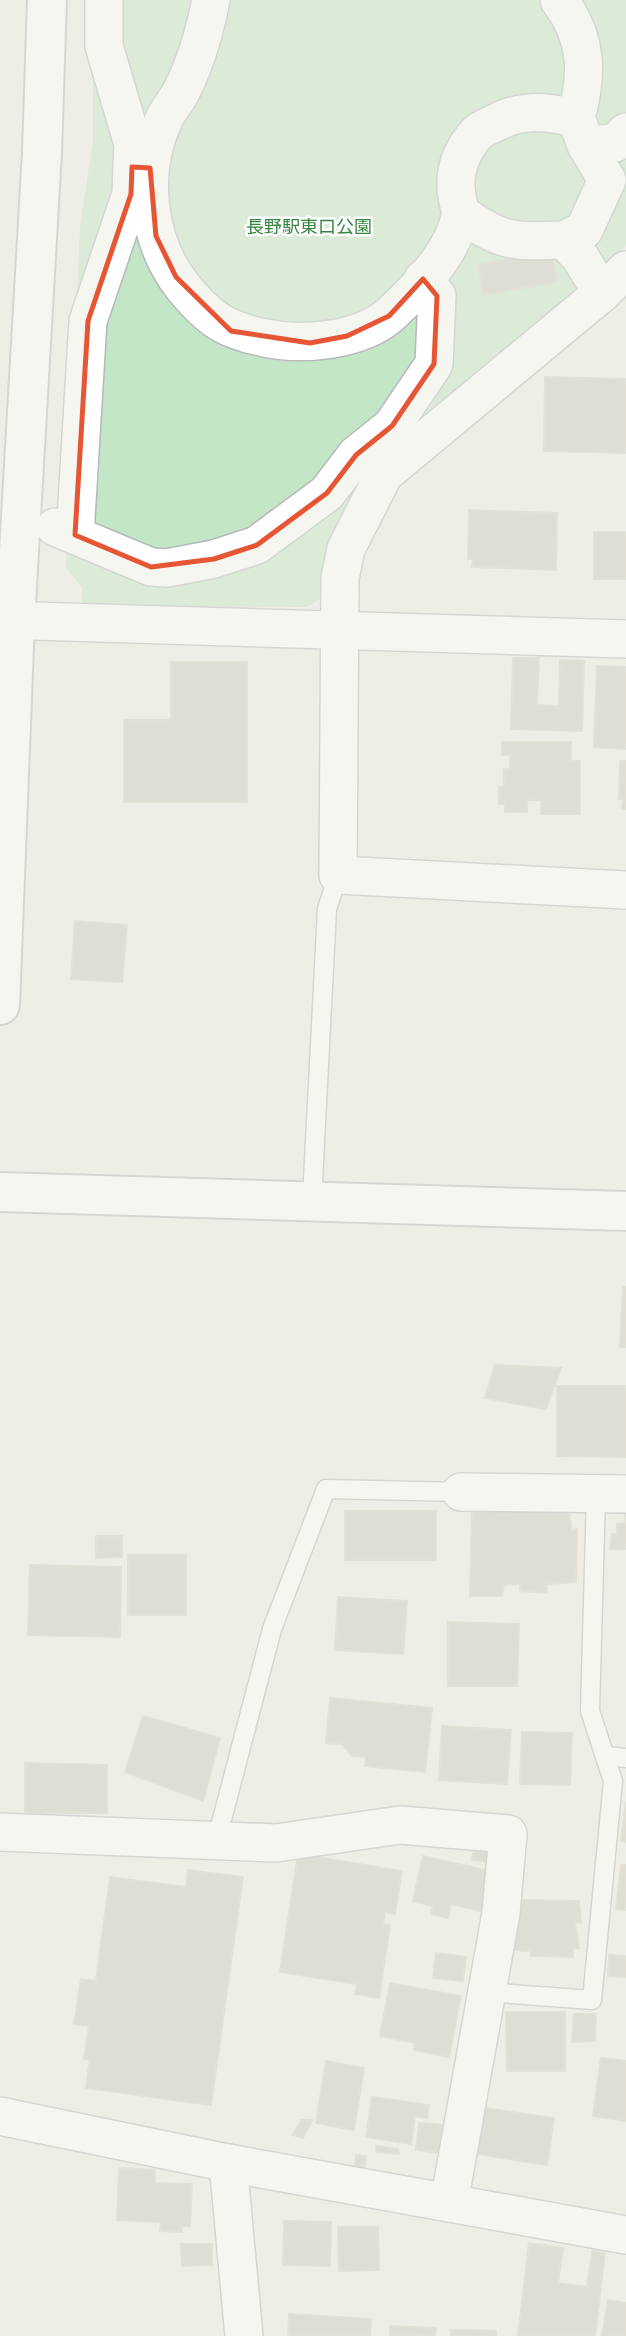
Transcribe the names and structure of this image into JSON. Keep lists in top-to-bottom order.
{
  "parks": ["長野駅東口公園"]
}
